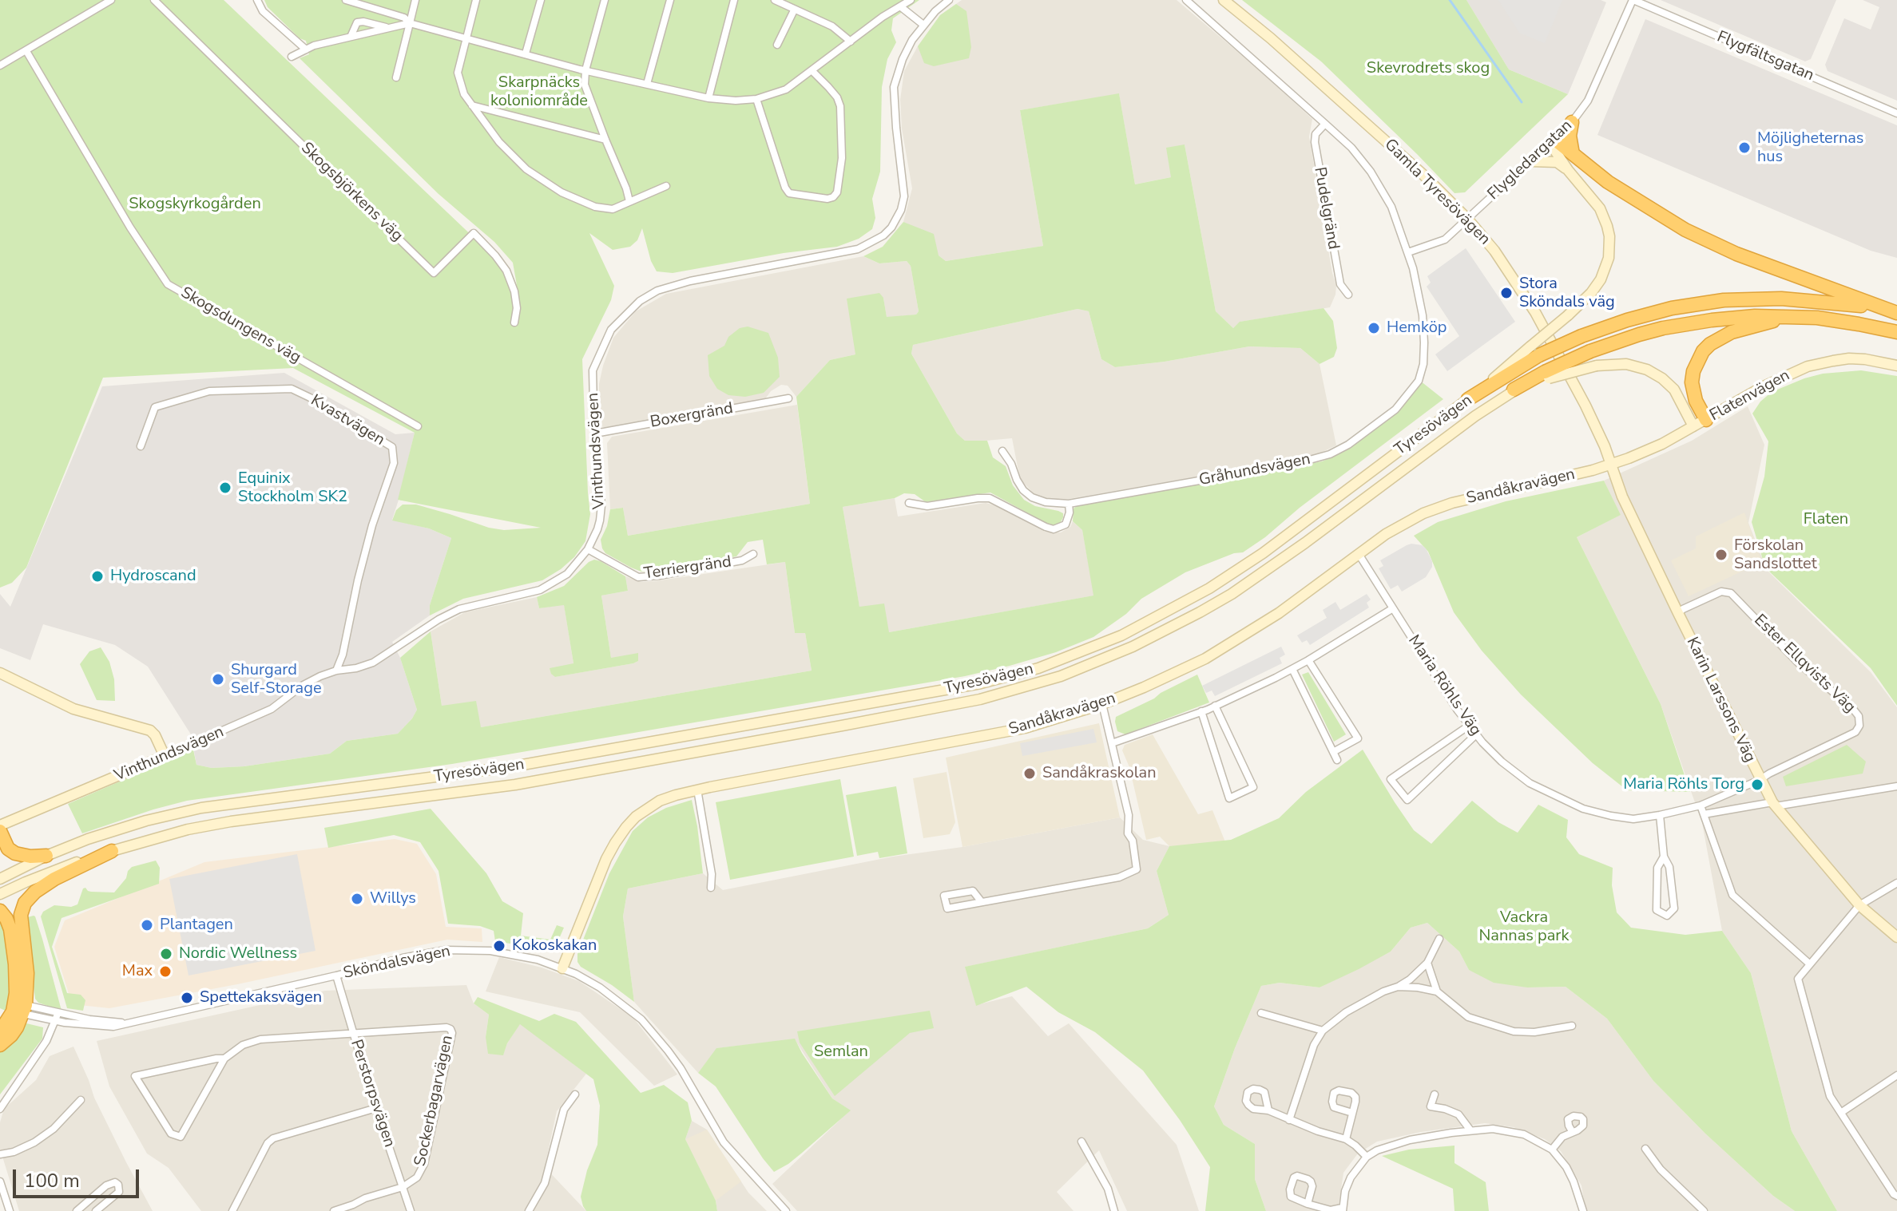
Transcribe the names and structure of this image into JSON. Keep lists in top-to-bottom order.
{
  "streets": {
    "highway": ["Tyresövägen"],
    "main road": [
      "Gamla Tyresövägen",
      "Flatenvägen",
      "Vinthundsvägen",
      "Sandåkravägen",
      "Karin Larssons Väg"
    ],
    "street": [
      "Flygfältsgatan",
      "Flygledargatan",
      "Skogsbjörkens väg",
      "Pudelgränd",
      "Skogsdungens väg",
      "Boxergränd",
      "Kvastvägen",
      "Gråhundsvägen",
      "Terriergränd",
      "Ester Ellqvists Väg",
      "Maria Röhls Väg",
      "Sköndalsvägen",
      "Perstorpsvägen",
      "Sockerbagarvägen"
    ]
  },
  "crossings": [
    ["Flygfältsgatan", "Flygledargatan"],
    ["Flygledargatan", "Gamla Tyresövägen"],
    ["Flygledargatan", "Gråhundsvägen"],
    ["Gamla Tyresövägen", "Flatenvägen"],
    ["Gamla Tyresövägen", "Sandåkravägen"],
    ["Gamla Tyresövägen", "Karin Larssons Väg"],
    ["Pudelgränd", "Gråhundsvägen"],
    ["Flatenvägen", "Sandåkravägen"],
    ["Flatenvägen", "Karin Larssons Väg"],
    ["Boxergränd", "Vinthundsvägen"],
    ["Kvastvägen", "Vinthundsvägen"],
    ["Vinthundsvägen", "Terriergränd"],
    ["Sandåkravägen", "Maria Röhls Väg"],
    ["Sandåkravägen", "Karin Larssons Väg"],
    ["Sandåkravägen", "Sköndalsvägen"],
    ["Ester Ellqvists Väg", "Karin Larssons Väg"],
    ["Sköndalsvägen", "Perstorpsvägen"],
    ["Perstorpsvägen", "Sockerbagarvägen"]
  ],
  "parks": [
    "Skevrodrets skog",
    "Skarpnäcks koloniområde",
    "Skogskyrkogården",
    "Flaten",
    "Vackra Nannas park",
    "Semlan"
  ],
  "places": [
    "Möjligheternas hus",
    "Stora Sköndals väg",
    "Hemköp",
    "Equinix Stockholm SK2",
    "Förskolan Sandslottet",
    "Hydroscand",
    "Shurgard Self-Storage",
    "Sandåkraskolan",
    "Maria Röhls Torg",
    "Willys",
    "Plantagen",
    "Kokoskakan",
    "Nordic Wellness",
    "Max",
    "Spettekaksvägen"
  ],
  "scale_bar": "100 m"
}
